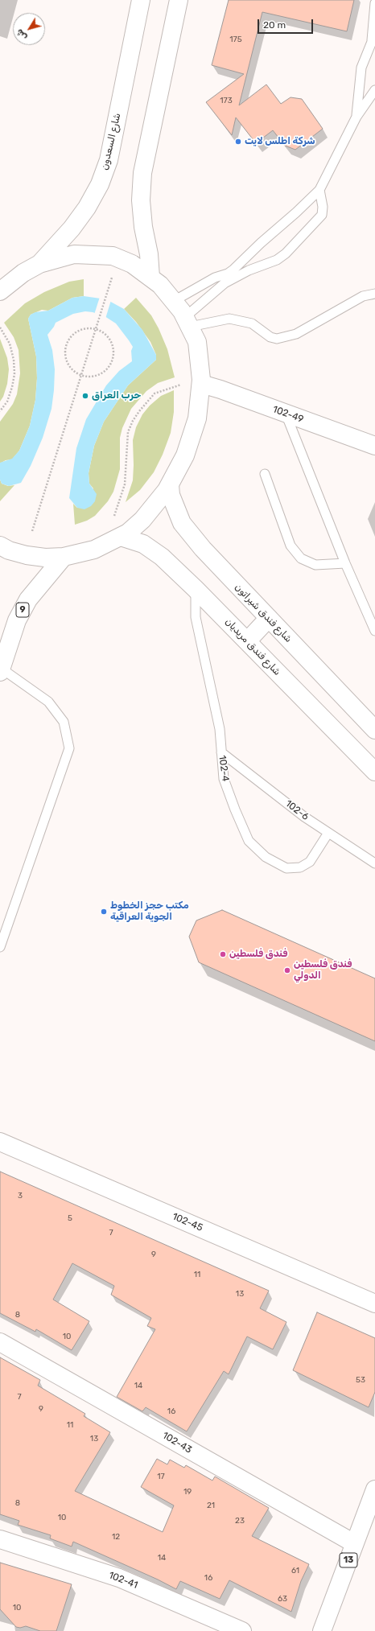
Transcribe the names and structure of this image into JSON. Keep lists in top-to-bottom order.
{
  "streets": {
    "street": [
      "شارع السعدون",
      "102-49",
      "9",
      "شارع فندق شيراتون",
      "شارع فندق مريديان",
      "102-45",
      "102-43",
      "13",
      "102-41"
    ],
    "lane": ["102-4", "102-6"]
  },
  "crossings": [
    ["شارع فندق مريديان", "102-4"],
    ["102-4", "102-6"],
    ["102-43", "13"]
  ],
  "places": [
    "شركة اطلس لايت",
    "حرب العراق",
    "مكتب حجز الخطوط الجوية العراقية",
    "فندق فلسطين",
    "فندق فلسطين الدولي"
  ],
  "house_numbers": [
    "175",
    "173",
    "3",
    "5",
    "7",
    "9",
    "11",
    "13",
    "8",
    "10",
    "53",
    "14",
    "7",
    "9",
    "16",
    "11",
    "13",
    "17",
    "19",
    "8",
    "21",
    "10",
    "23",
    "12",
    "14",
    "61",
    "16",
    "63",
    "10"
  ],
  "scale_bar": "20 m",
  "north": "bottom left"
}
